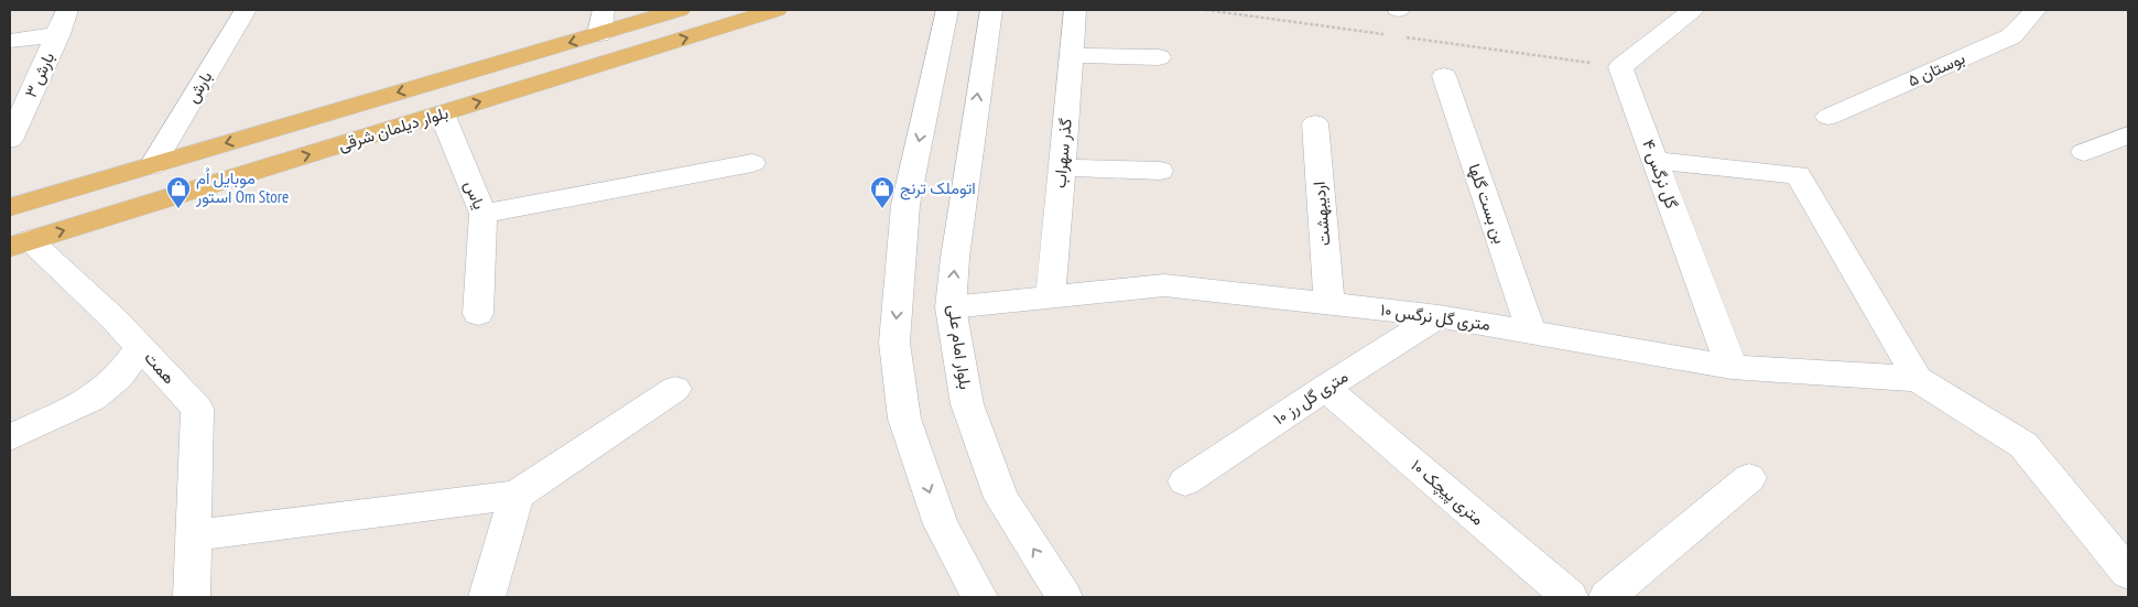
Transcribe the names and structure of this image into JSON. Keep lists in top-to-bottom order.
{
  "streets": {
    "main road": ["بلوار دیلمان شرقی"],
    "street": [
      "بوستان ۵",
      "بارش ۳",
      "بارش",
      "گذر سهراب",
      "گل نرگس ۴",
      "یاس",
      "بن بست گلها",
      "اردیبهشت",
      "۱۰ متری گل نرگس",
      "بلوار امام علی",
      "همت",
      "۱۰ متری گل رز",
      "۱۰ متری پیچک"
    ]
  },
  "crossings": [
    ["بارش", "بلوار دیلمان شرقی"],
    ["بلوار دیلمان شرقی", "یاس"],
    ["بلوار دیلمان شرقی", "همت"],
    ["گذر سهراب", "۱۰ متری گل نرگس"],
    ["گل نرگس ۴", "۱۰ متری گل نرگس"],
    ["بن بست گلها", "۱۰ متری گل نرگس"],
    ["اردیبهشت", "۱۰ متری گل نرگس"],
    ["۱۰ متری گل نرگس", "بلوار امام علی"],
    ["۱۰ متری گل نرگس", "۱۰ متری گل رز"],
    ["۱۰ متری گل رز", "۱۰ متری پیچک"]
  ],
  "places": {
    "shop": ["موبایل اُم استور Om Store", "اتوملک ترنج"]
  }
}
